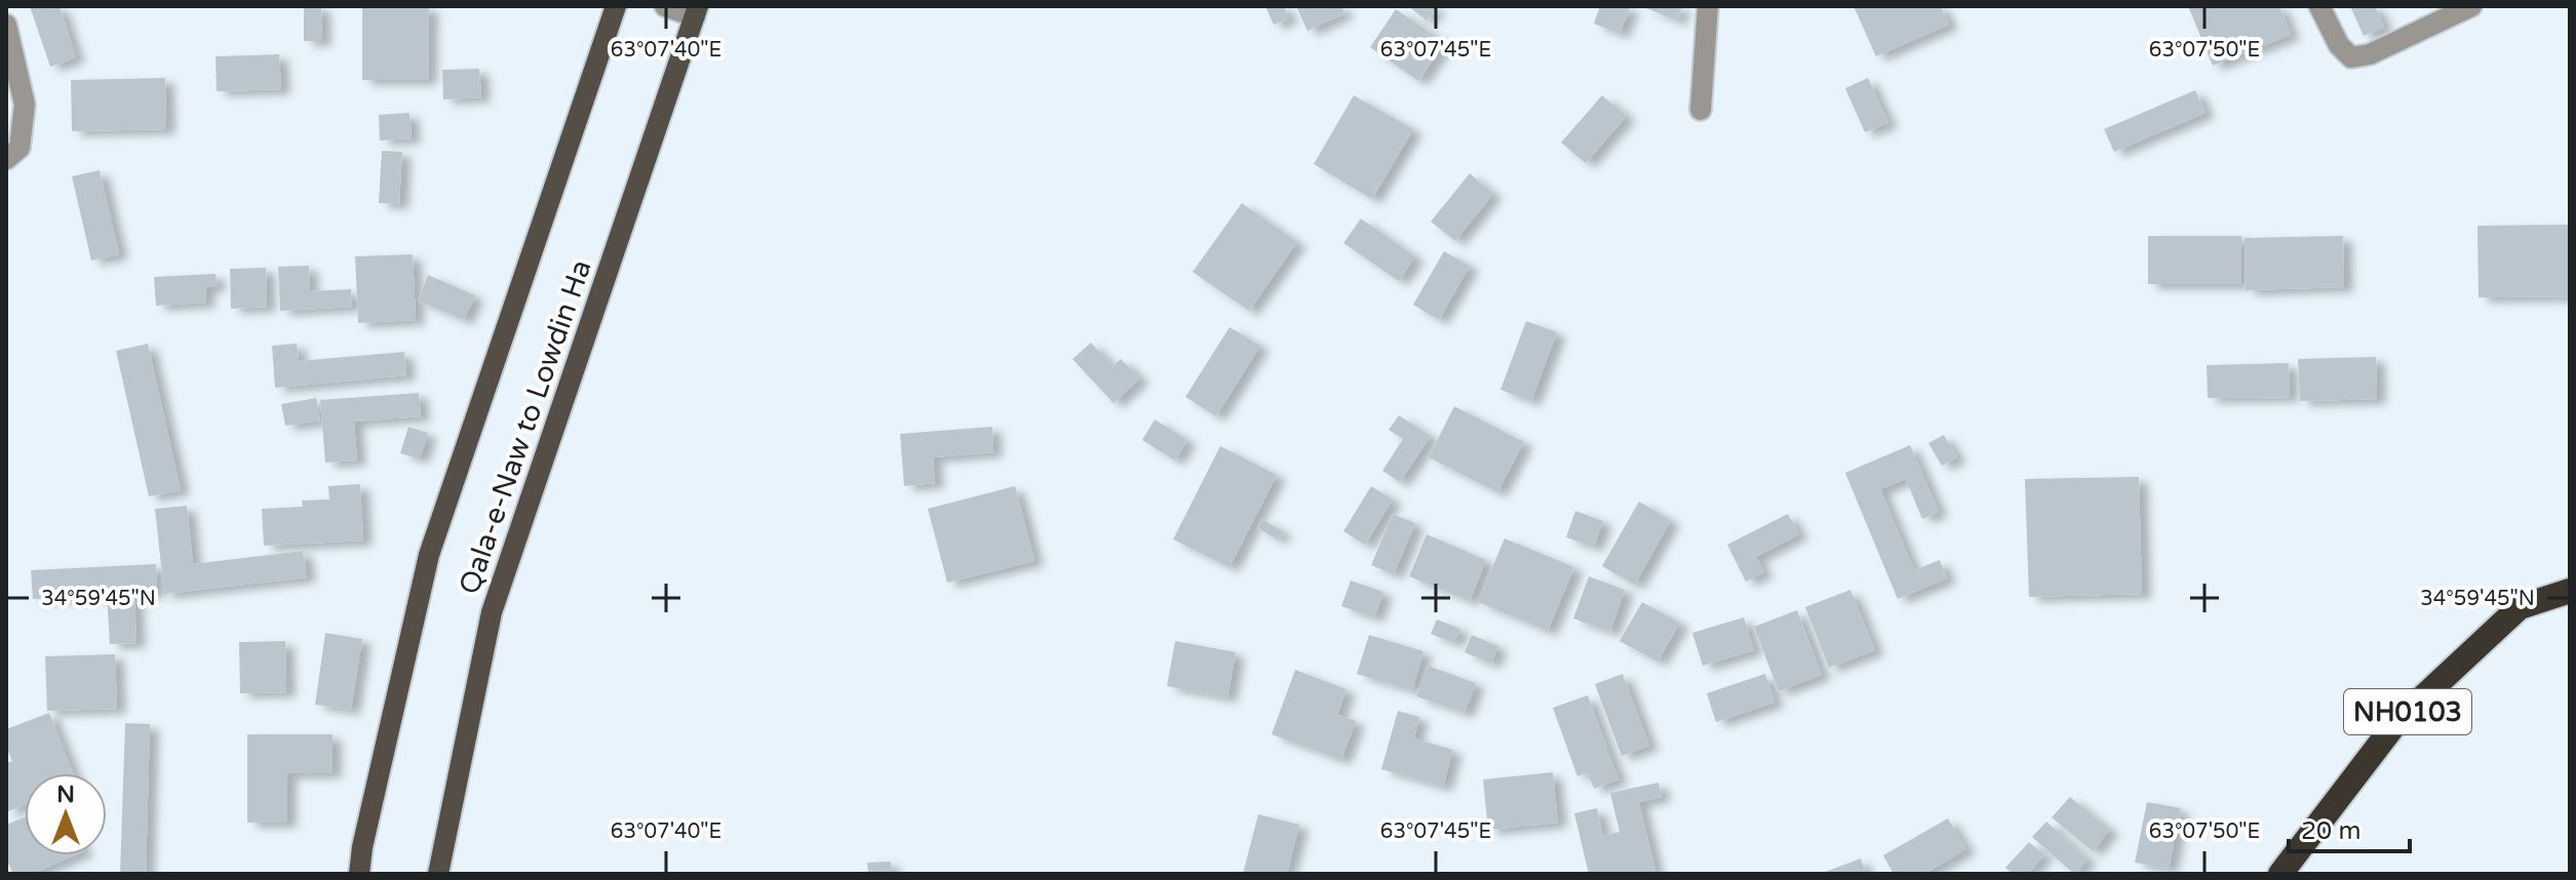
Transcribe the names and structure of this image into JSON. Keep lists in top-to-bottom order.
{
  "streets": {
    "highway": ["NH0103"],
    "main road": ["Qala-e-Naw to Lowdin Ha"]
  },
  "scale_bar": "20 m",
  "north": "top",
  "coordinates": [
    "63°07'40\"E",
    "63°07'45\"E",
    "63°07'50\"E",
    "34°59'45\"N"
  ]
}
